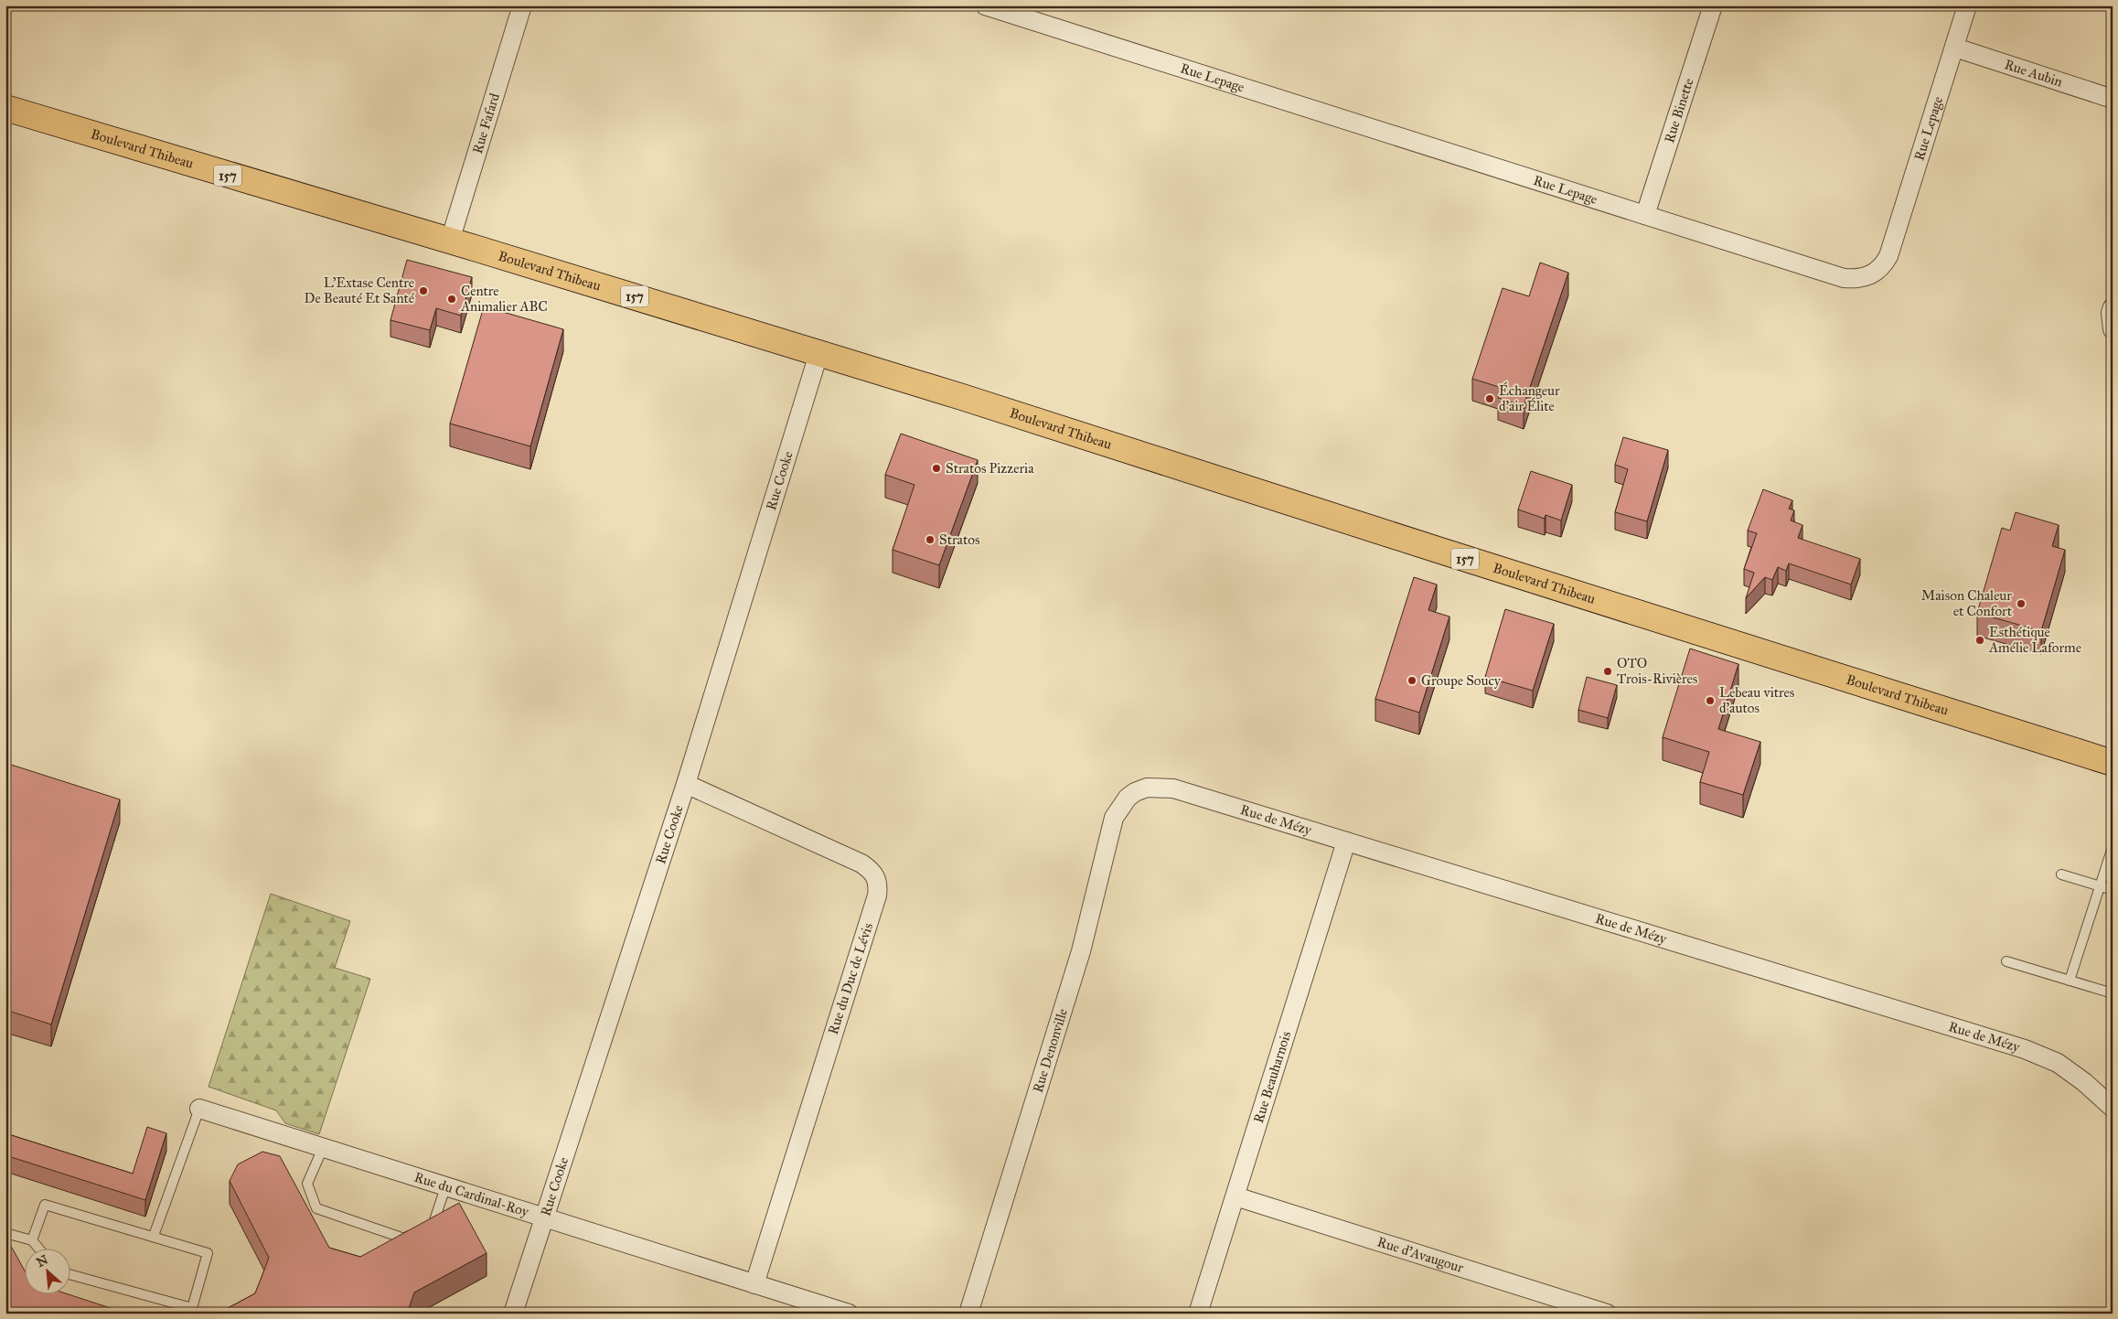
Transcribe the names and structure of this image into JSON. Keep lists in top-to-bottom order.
{
  "streets": {
    "main road": ["Boulevard Thibeau", "157"],
    "street": [
      "Rue Aubin",
      "Rue Lepage",
      "Rue Binette",
      "Rue Fafard",
      "Rue Cooke",
      "Rue de Mézy",
      "Rue du Duc de Lévis",
      "Rue Denonville",
      "Rue Beauharnois",
      "Rue du Cardinal-Roy",
      "Rue d'Avaugour"
    ]
  },
  "crossings": [
    ["Rue Aubin", "Rue Lepage"],
    ["Rue Lepage", "Rue Binette"],
    ["Rue Fafard", "Boulevard Thibeau"],
    ["Boulevard Thibeau", "Rue Cooke"],
    ["Rue Cooke", "Rue du Duc de Lévis"],
    ["Rue Cooke", "Rue du Cardinal-Roy"],
    ["Rue de Mézy", "Rue Denonville"],
    ["Rue de Mézy", "Rue Beauharnois"],
    ["Rue du Duc de Lévis", "Rue du Cardinal-Roy"],
    ["Rue Beauharnois", "Rue d'Avaugour"]
  ],
  "places": [
    "L'Extase Centre De Beauté Et Santé",
    "Centre Animalier ABC",
    "Échangeur d'air Élite",
    "Stratos Pizzeria",
    "Stratos",
    "Maison Chaleur et Confort",
    "Esthétique Amélie Laforme",
    "OTO Trois-Rivières",
    "Groupe Soucy",
    "Lebeau vitres d'autos"
  ],
  "north": "top left"
}
